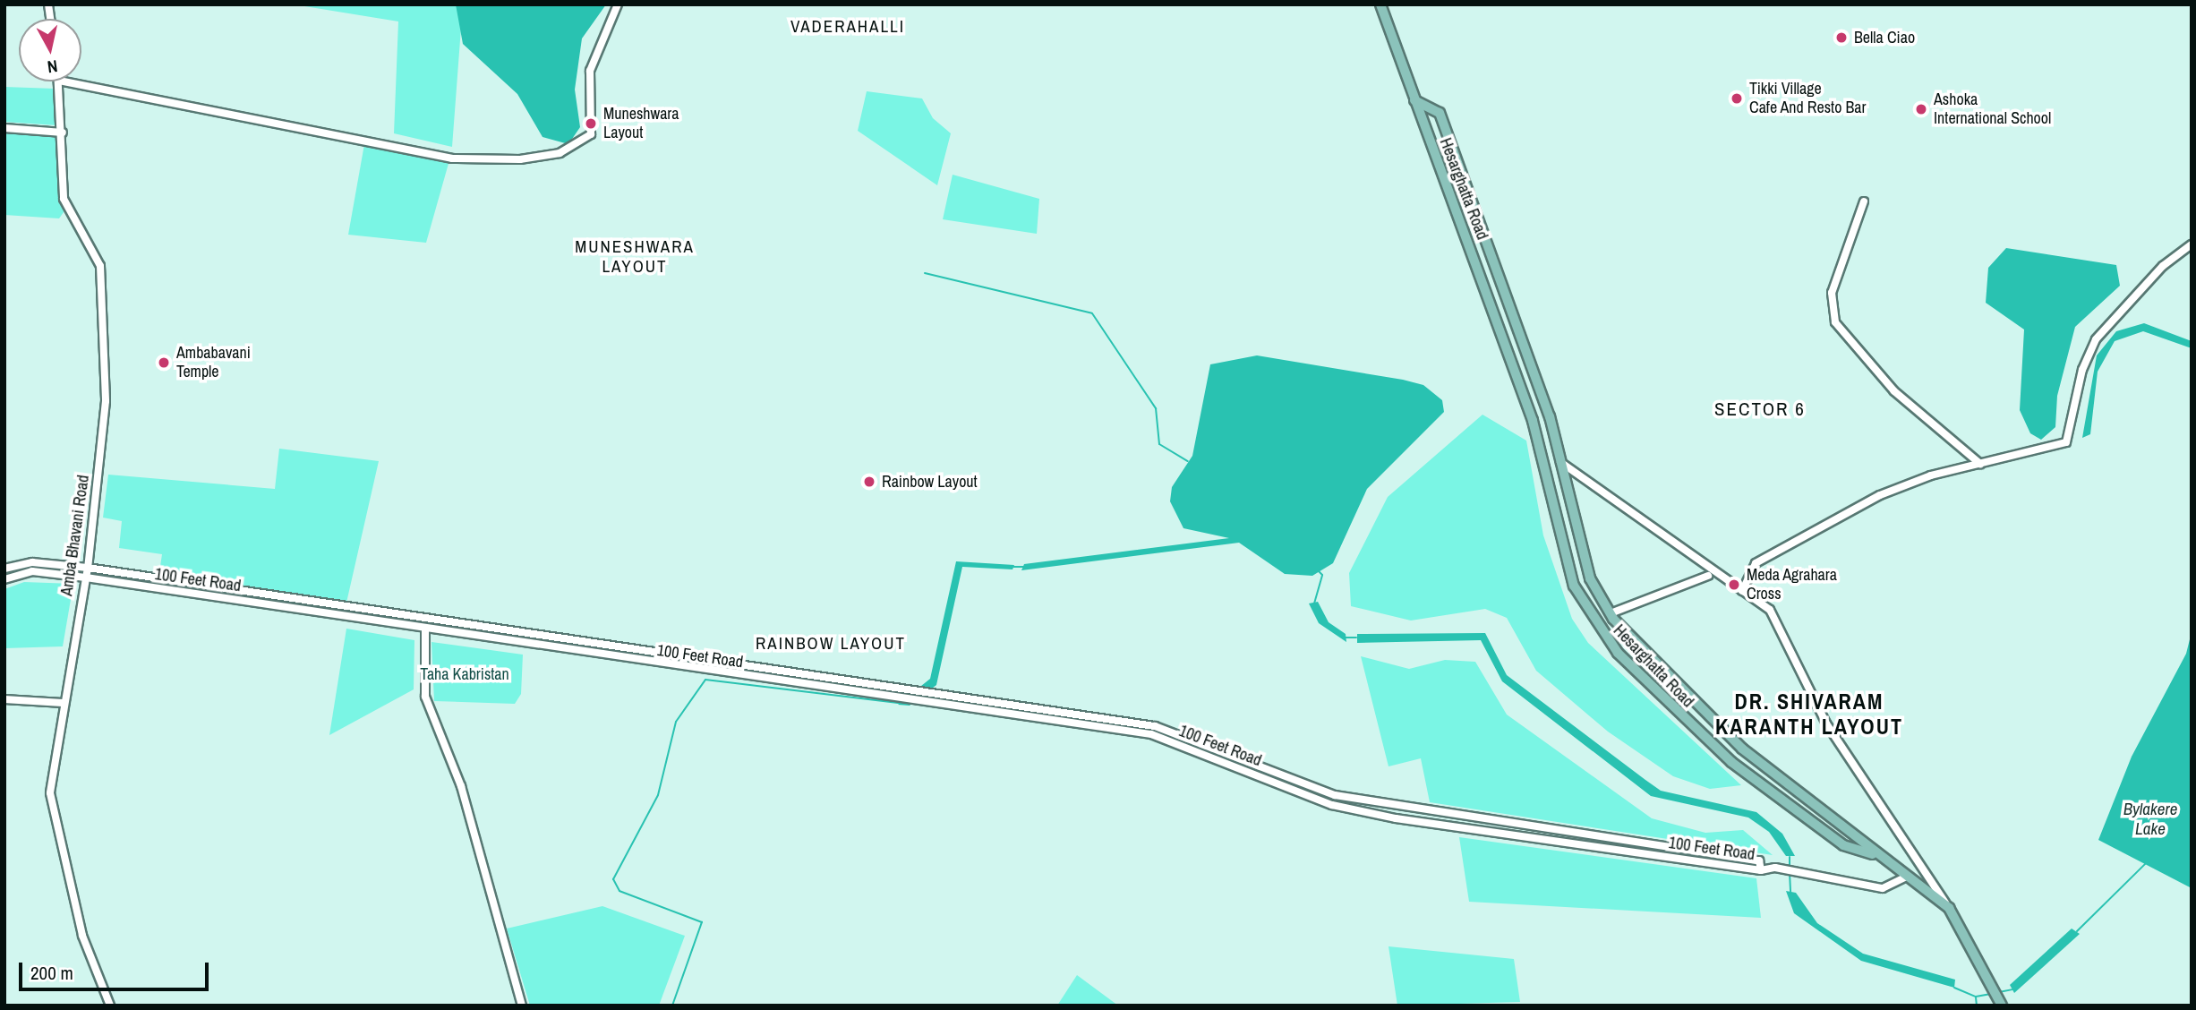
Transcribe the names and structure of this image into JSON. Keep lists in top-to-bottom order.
{
  "streets": {
    "main road": ["Hesarghatta Road", "Amba Bhavani Road", "100 Feet Road"]
  },
  "crossings": [
    ["Amba Bhavani Road", "100 Feet Road"]
  ],
  "districts": [
    "VADERAHALLI",
    "MUNESHWARA LAYOUT",
    "SECTOR 6",
    "RAINBOW LAYOUT",
    "DR. SHIVARAM KARANTH LAYOUT"
  ],
  "water": ["Bylakere Lake"],
  "parks": ["Taha Kabristan"],
  "places": [
    "Bella Ciao",
    "Tikki Village Cafe And Resto Bar",
    "Ashoka International School",
    "Muneshwara Layout",
    "Ambabavani Temple",
    "Rainbow Layout",
    "Meda Agrahara Cross"
  ],
  "scale_bar": "200 m",
  "north": "bottom"
}
